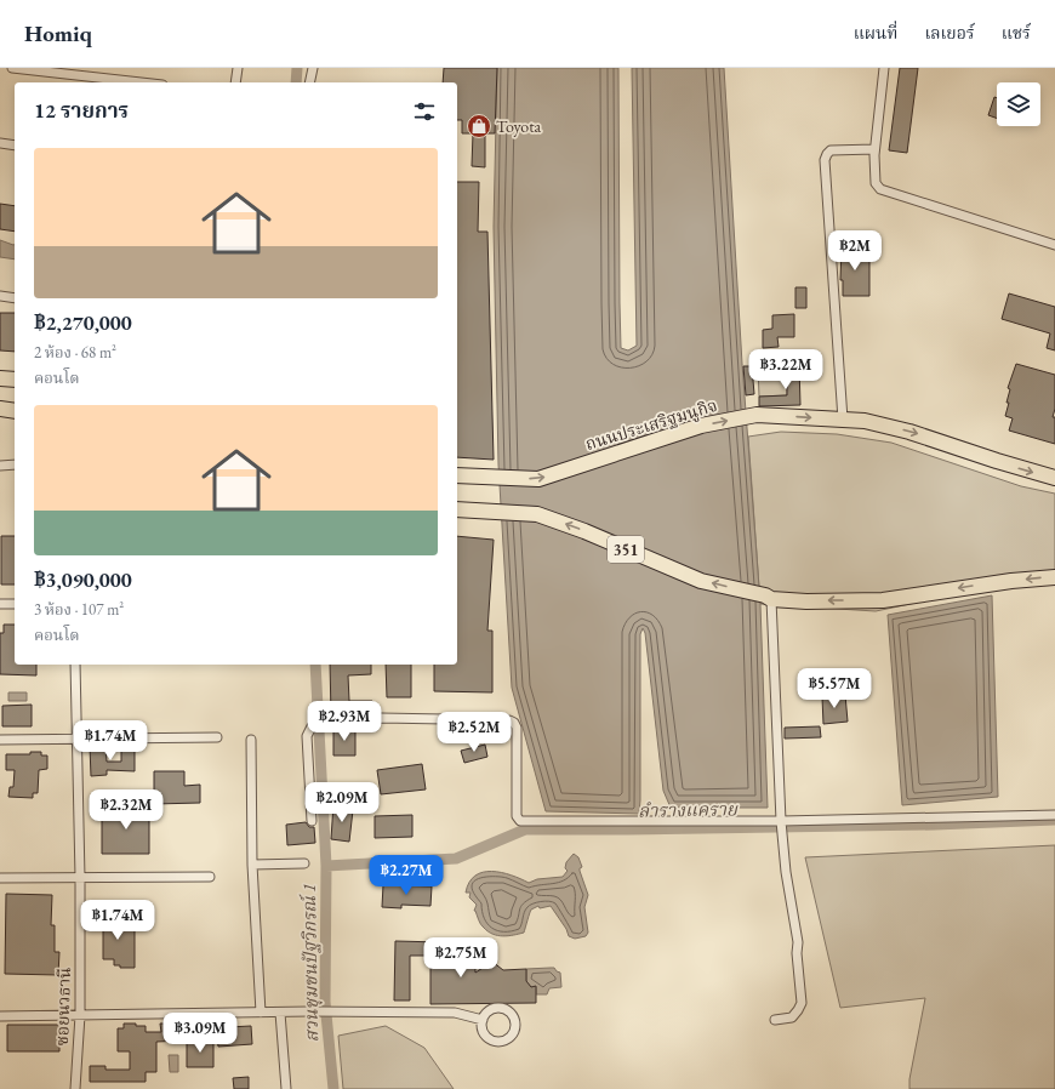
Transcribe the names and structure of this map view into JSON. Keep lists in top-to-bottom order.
{
  "streets": {
    "main road": ["ถนนประเสริฐมนูกิจ", "351"],
    "street": ["ซอยนวธานี"]
  },
  "water": ["ลำรางแคราย", "สวนชุมชนปัฐวิกรณ์ 1"],
  "places": {
    "shop": ["Toyota"]
  },
  "page": {
    "header": "Homiq",
    "nav": ["แผนที่", "เลเยอร์", "แชร์"],
    "heading": "12 รายการ",
    "list": [
      {
        "name": "฿2,270,000",
        "note": "2 ห้อง · 68 m² · คอนโด"
      },
      {
        "name": "฿3,090,000",
        "note": "3 ห้อง · 107 m² · คอนโด"
      }
    ],
    "price": [
      "฿2M",
      "฿3.22M",
      "฿5.57M",
      "฿2.93M",
      "฿2.52M",
      "฿1.74M",
      "฿2.09M",
      "฿2.32M",
      "฿2.27M",
      "฿1.74M",
      "฿2.75M",
      "฿3.09M"
    ]
  }
}
